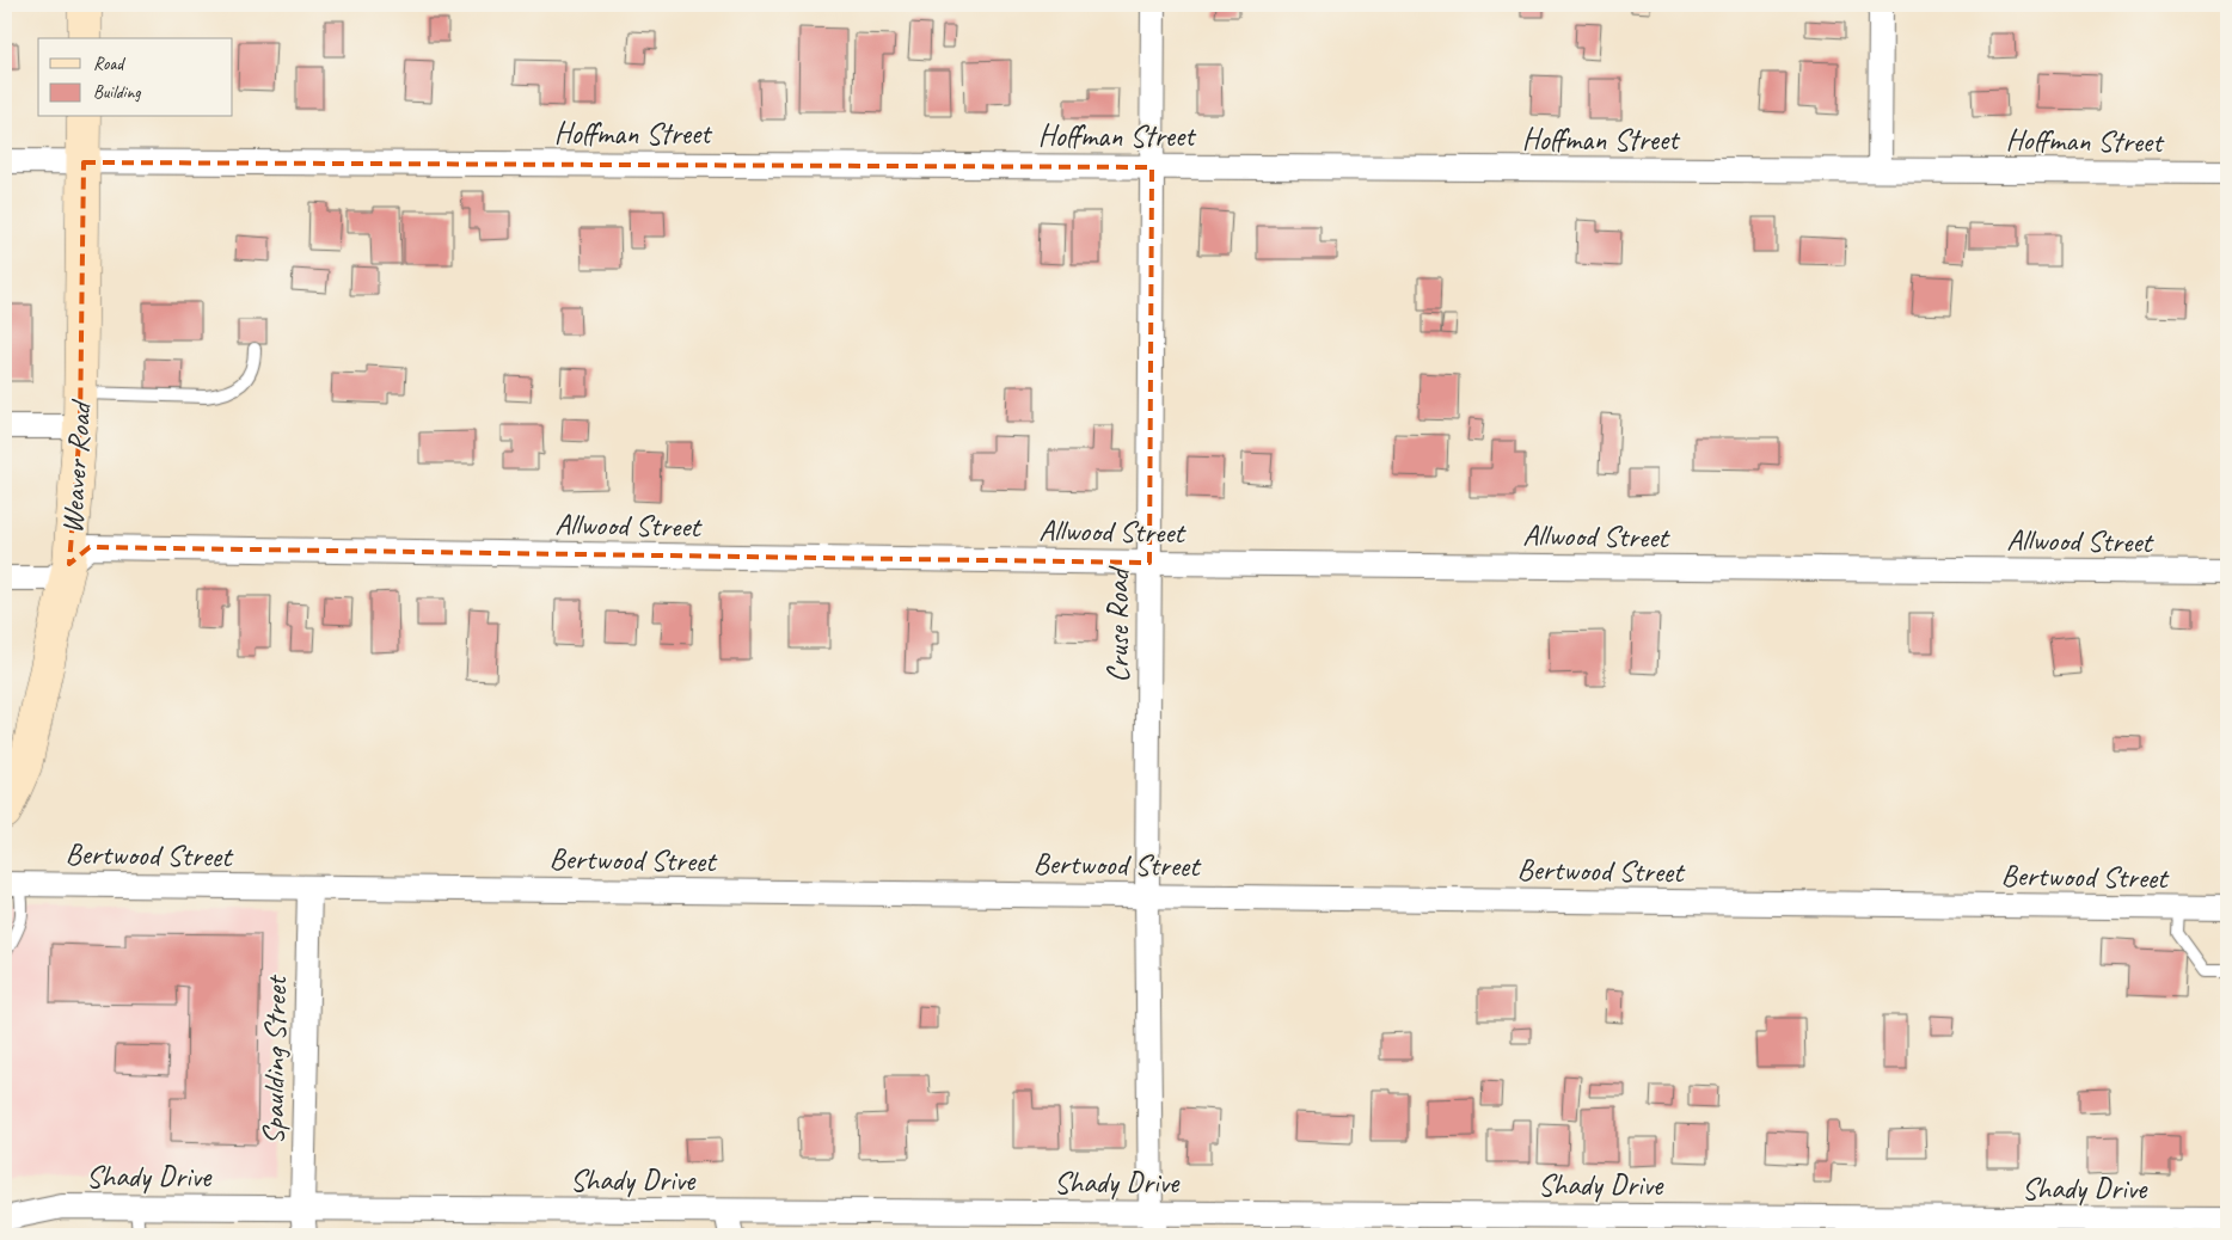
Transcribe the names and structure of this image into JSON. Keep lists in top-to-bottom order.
{
  "streets": {
    "street": [
      "Hoffman Street",
      "Weaver Road",
      "Allwood Street",
      "Cruse Road",
      "Bertwood Street",
      "Spaulding Street",
      "Shady Drive"
    ]
  },
  "crossings": [
    ["Hoffman Street", "Weaver Road"],
    ["Hoffman Street", "Cruse Road"],
    ["Weaver Road", "Allwood Street"],
    ["Allwood Street", "Cruse Road"],
    ["Cruse Road", "Bertwood Street"],
    ["Cruse Road", "Shady Drive"],
    ["Bertwood Street", "Spaulding Street"],
    ["Spaulding Street", "Shady Drive"]
  ],
  "legend": ["Road", "Building"]
}
